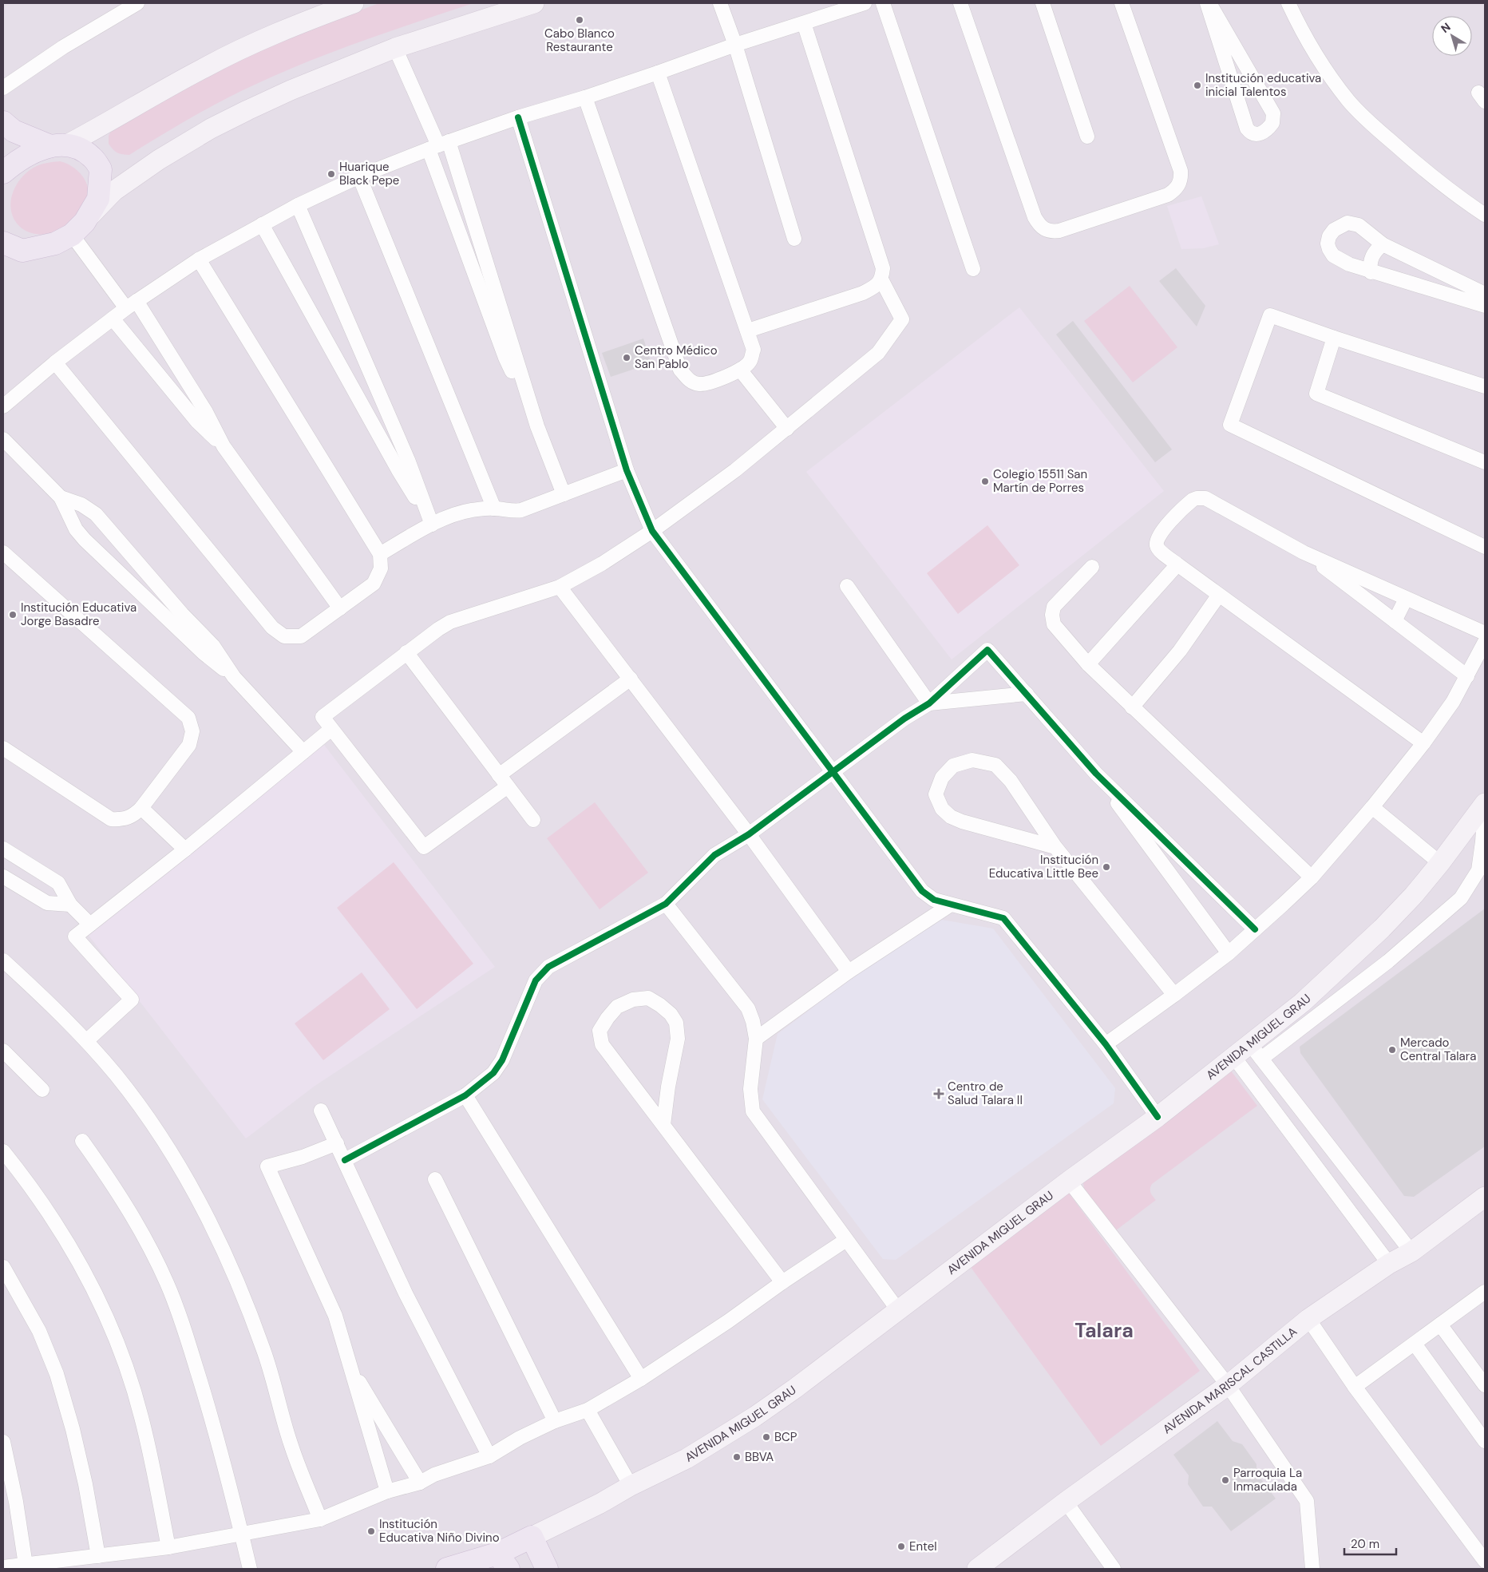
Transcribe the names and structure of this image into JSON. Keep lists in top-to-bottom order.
{
  "streets": {
    "main road": ["AVENIDA MIGUEL GRAU", "AVENIDA MARISCAL CASTILLA"]
  },
  "districts": ["Talara"],
  "places": {
    "other": [
      "Cabo Blanco Restaurante",
      "Institución educativa inicial Talentos",
      "Huarique Black Pepe",
      "Centro Médico San Pablo",
      "Colegio 15511 San Martín de Porres",
      "Institución Educativa Jorge Basadre",
      "Institución Educativa Little Bee",
      "Mercado Central Talara",
      "BCP",
      "BBVA",
      "Parroquia La Inmaculada",
      "Institución Educativa Niño Divino",
      "Entel"
    ],
    "health": ["Centro de Salud Talara II"]
  },
  "scale_bar": "20 m",
  "north": "top left"
}
